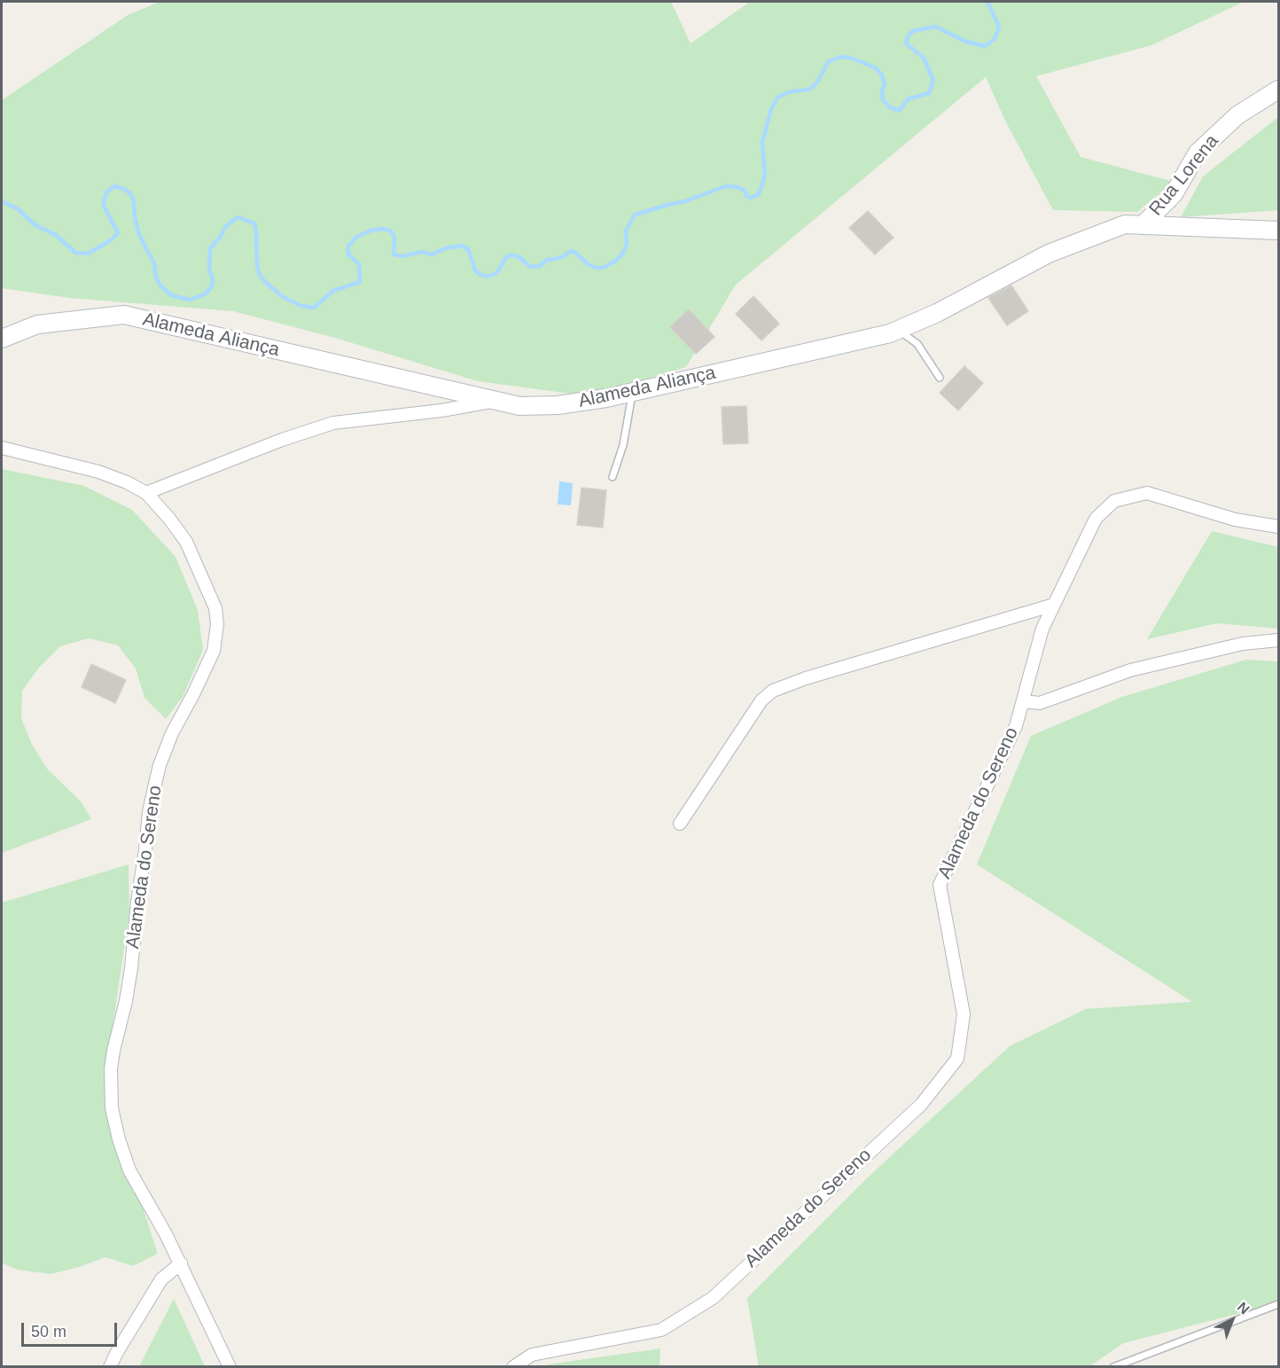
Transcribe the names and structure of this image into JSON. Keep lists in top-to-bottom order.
{
  "streets": {
    "street": ["Rua Lorena", "Alameda Aliança", "Alameda do Sereno"]
  },
  "crossings": [
    ["Rua Lorena", "Alameda Aliança"]
  ],
  "scale_bar": "50 m",
  "north": "top right"
}
